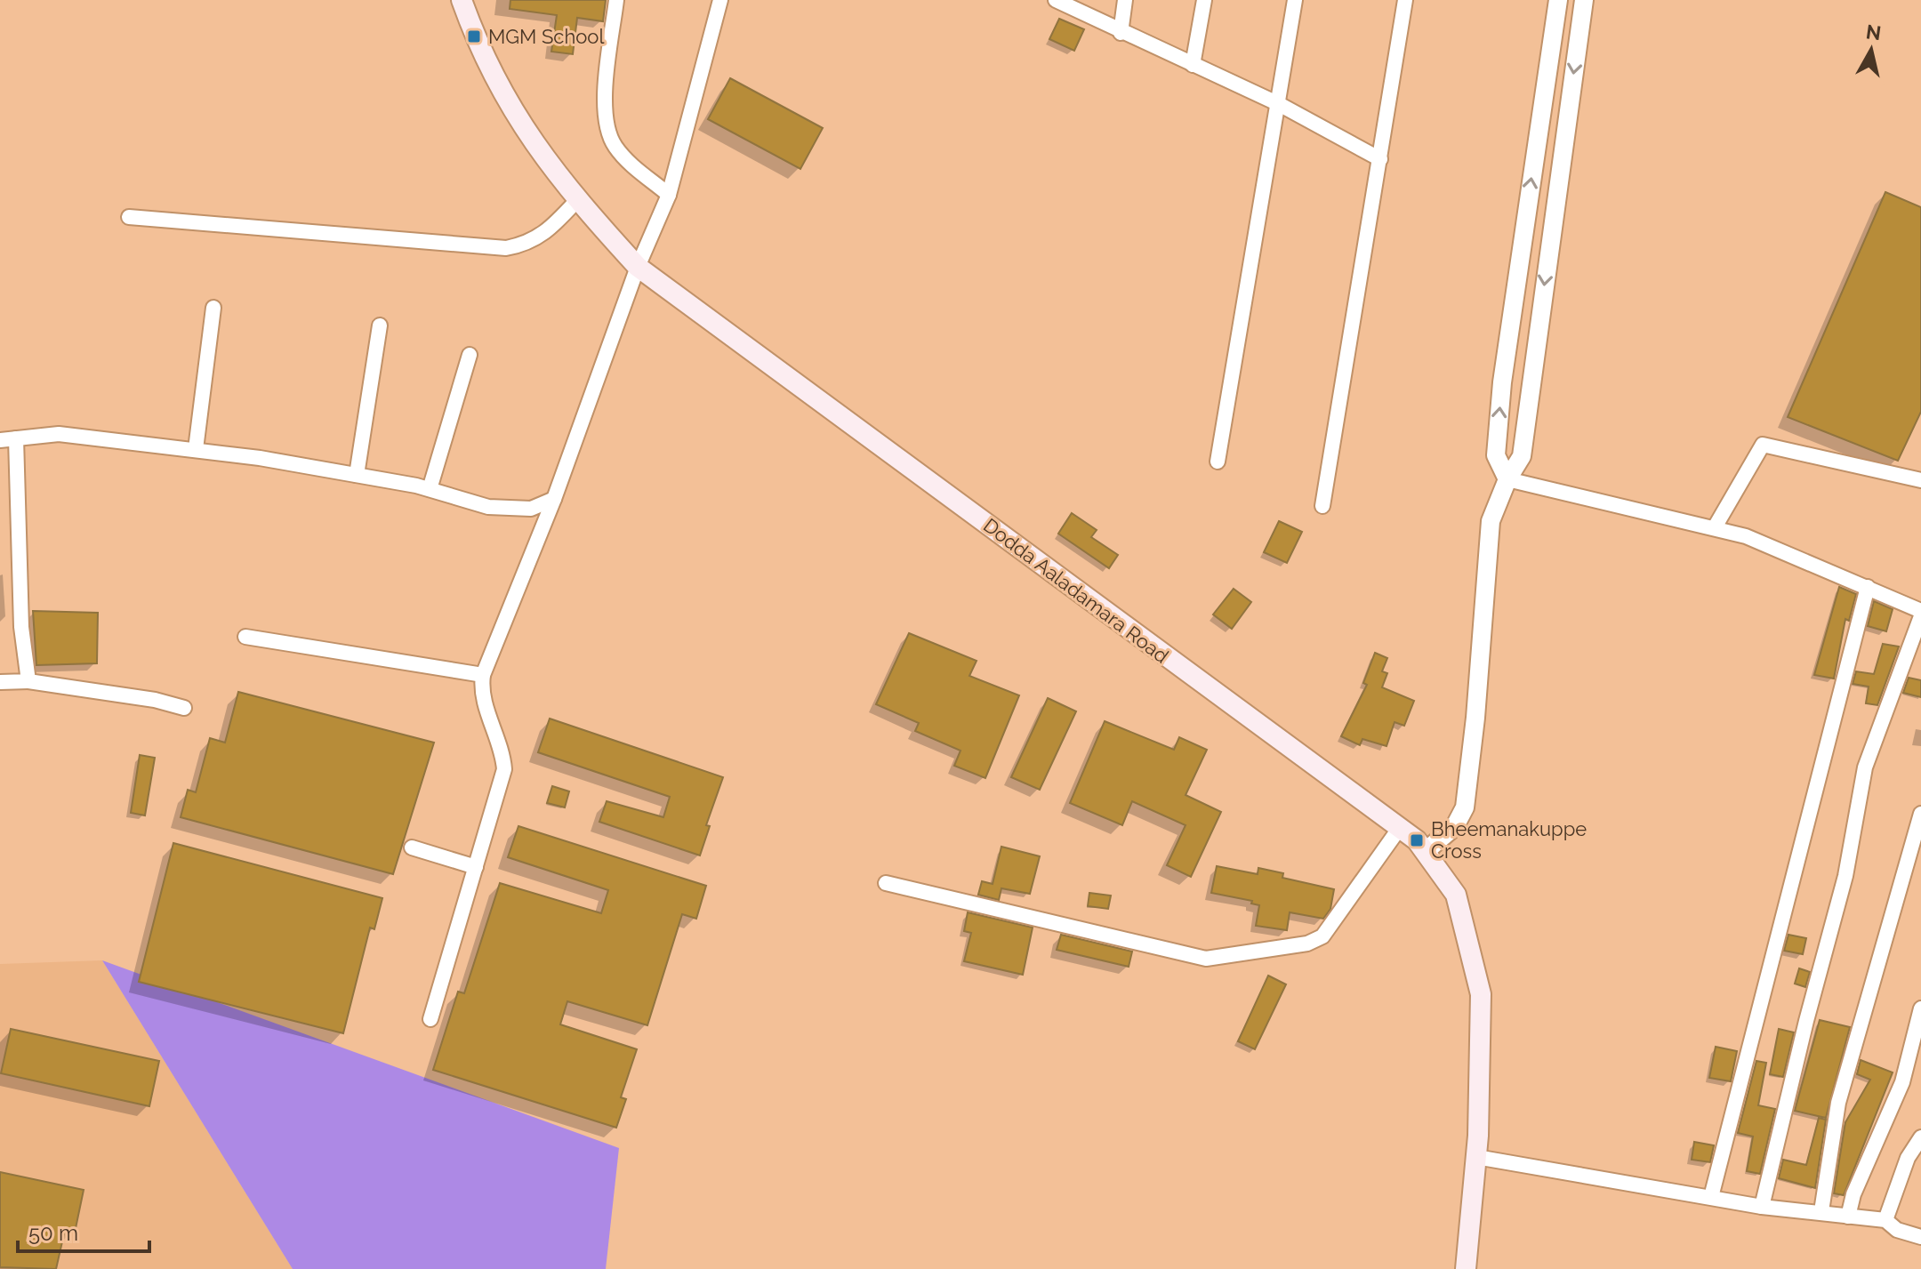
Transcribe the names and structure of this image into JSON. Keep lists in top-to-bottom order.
{
  "streets": {
    "main road": ["Dodda Aaladamara Road"]
  },
  "places": {
    "transit": ["MGM School", "Bheemanakuppe Cross"]
  },
  "scale_bar": "50 m",
  "north": "top"
}
